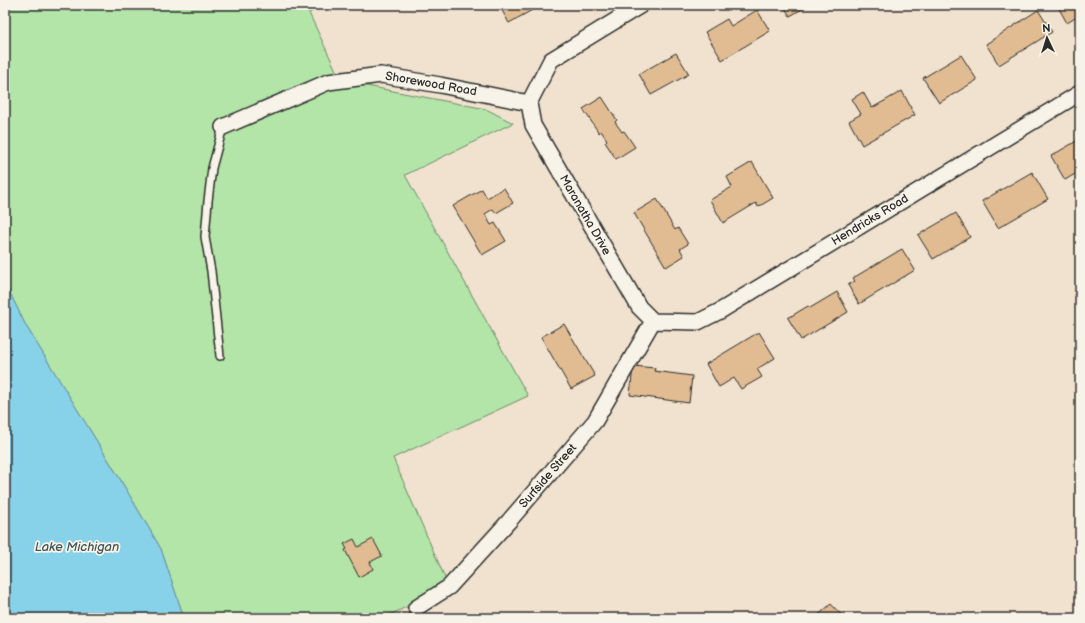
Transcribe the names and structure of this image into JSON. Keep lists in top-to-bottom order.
{
  "streets": {
    "street": [
      "Shorewood Road",
      "Maranatha Drive",
      "Hendricks Road",
      "Surfside Street"
    ]
  },
  "crossings": [
    ["Shorewood Road", "Maranatha Drive"],
    ["Maranatha Drive", "Hendricks Road"],
    ["Maranatha Drive", "Surfside Street"],
    ["Hendricks Road", "Surfside Street"]
  ],
  "water": ["Lake Michigan"],
  "north": "top"
}
